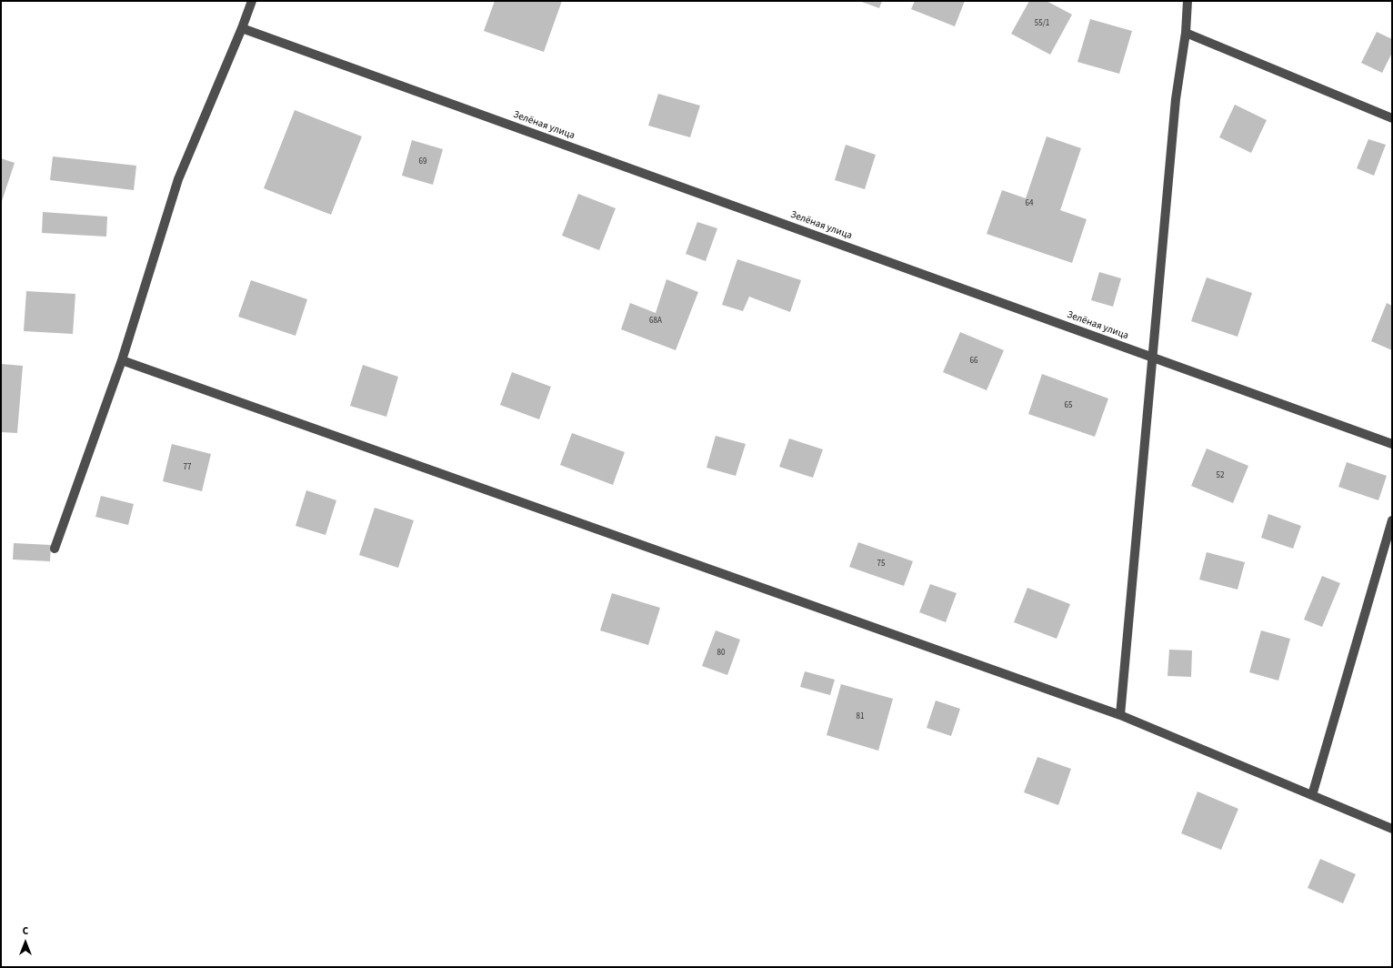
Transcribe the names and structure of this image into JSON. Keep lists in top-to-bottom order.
{
  "streets": {
    "street": ["Зелёная улица"]
  },
  "house_numbers": [
    "55/1",
    "69",
    "64",
    "68А",
    "66",
    "65",
    "77",
    "52",
    "75",
    "80",
    "81"
  ],
  "north": "top"
}
